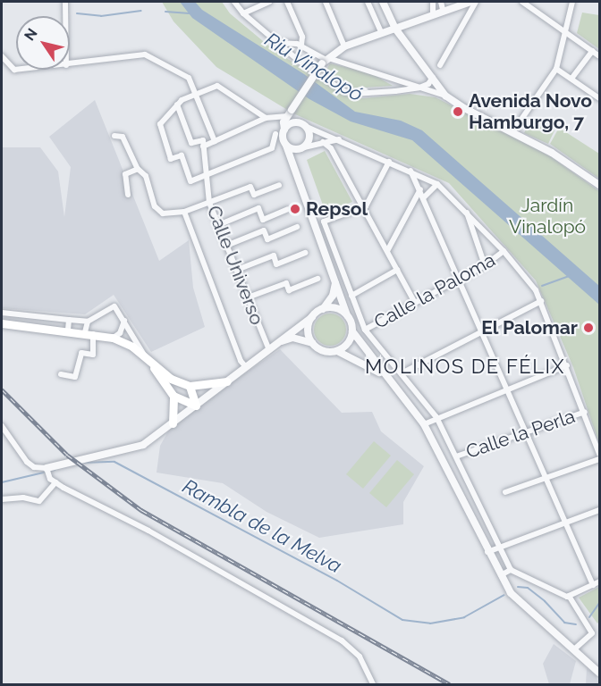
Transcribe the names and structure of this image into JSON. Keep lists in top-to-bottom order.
{
  "streets": {
    "street": ["Calle Universo", "Calle la Paloma", "Calle la Perla"]
  },
  "districts": ["MOLINOS DE FÉLIX"],
  "water": ["Riu Vinalopó", "Rambla de la Melva"],
  "parks": ["Jardín Vinalopó"],
  "places": ["Avenida Novo Hamburgo, 7", "Repsol", "El Palomar"],
  "north": "top left"
}
